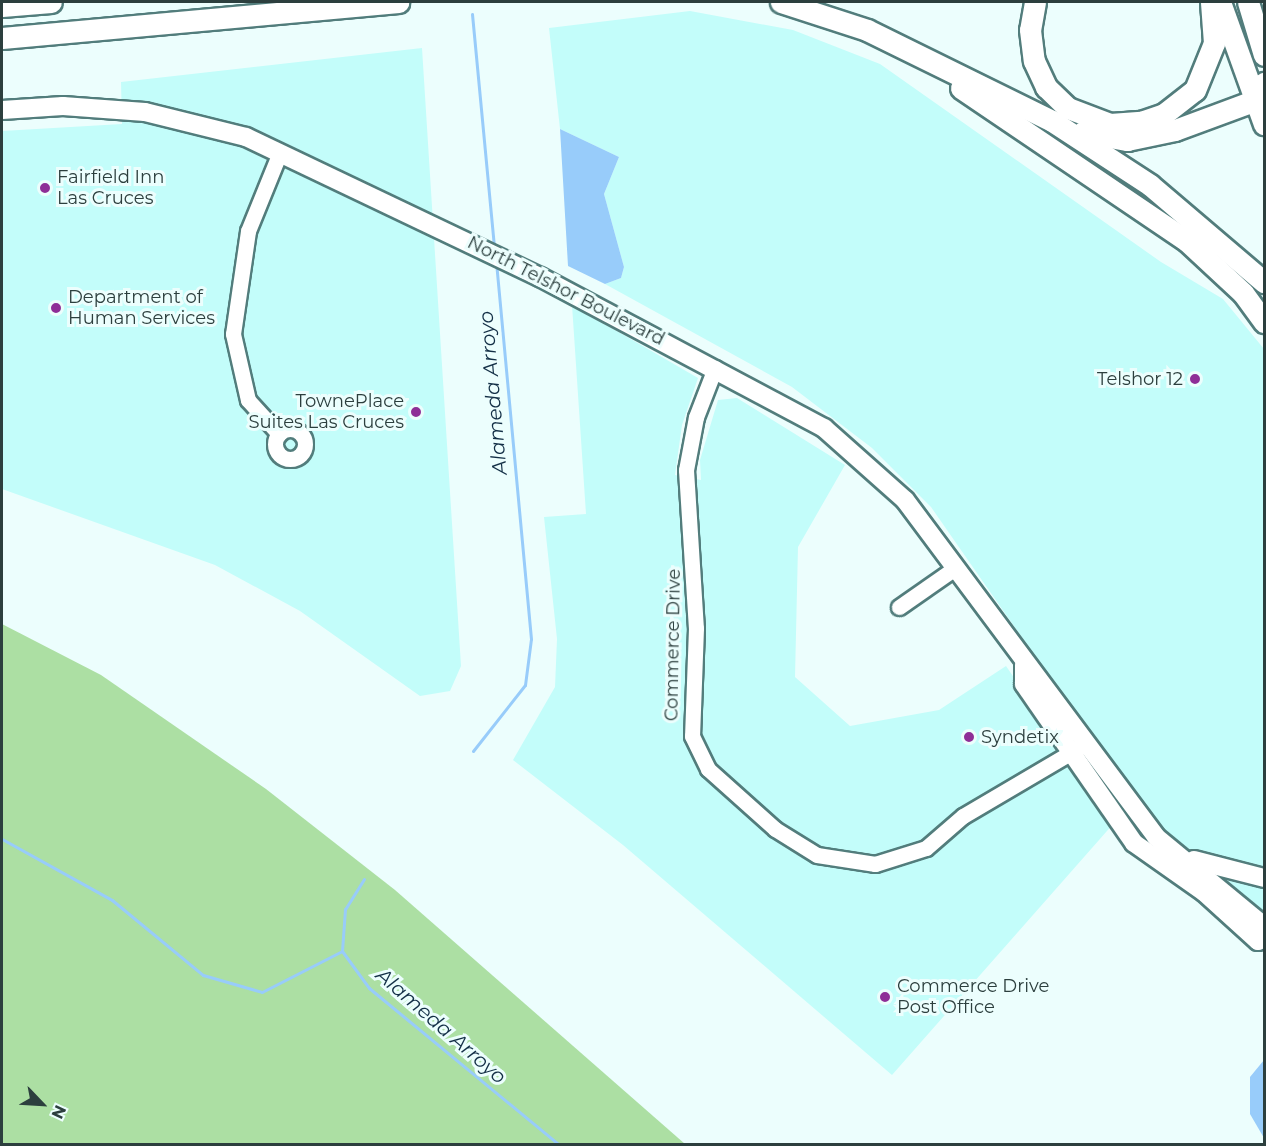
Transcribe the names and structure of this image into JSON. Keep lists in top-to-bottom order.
{
  "streets": {
    "main road": ["North Telshor Boulevard"],
    "street": ["Commerce Drive"]
  },
  "crossings": [
    ["North Telshor Boulevard", "Commerce Drive"]
  ],
  "water": ["Alameda Arroyo"],
  "places": [
    "Fairfield Inn Las Cruces",
    "Department of Human Services",
    "Telshor 12",
    "TownePlace Suites Las Cruces",
    "Syndetix",
    "Commerce Drive Post Office"
  ],
  "north": "bottom right"
}
